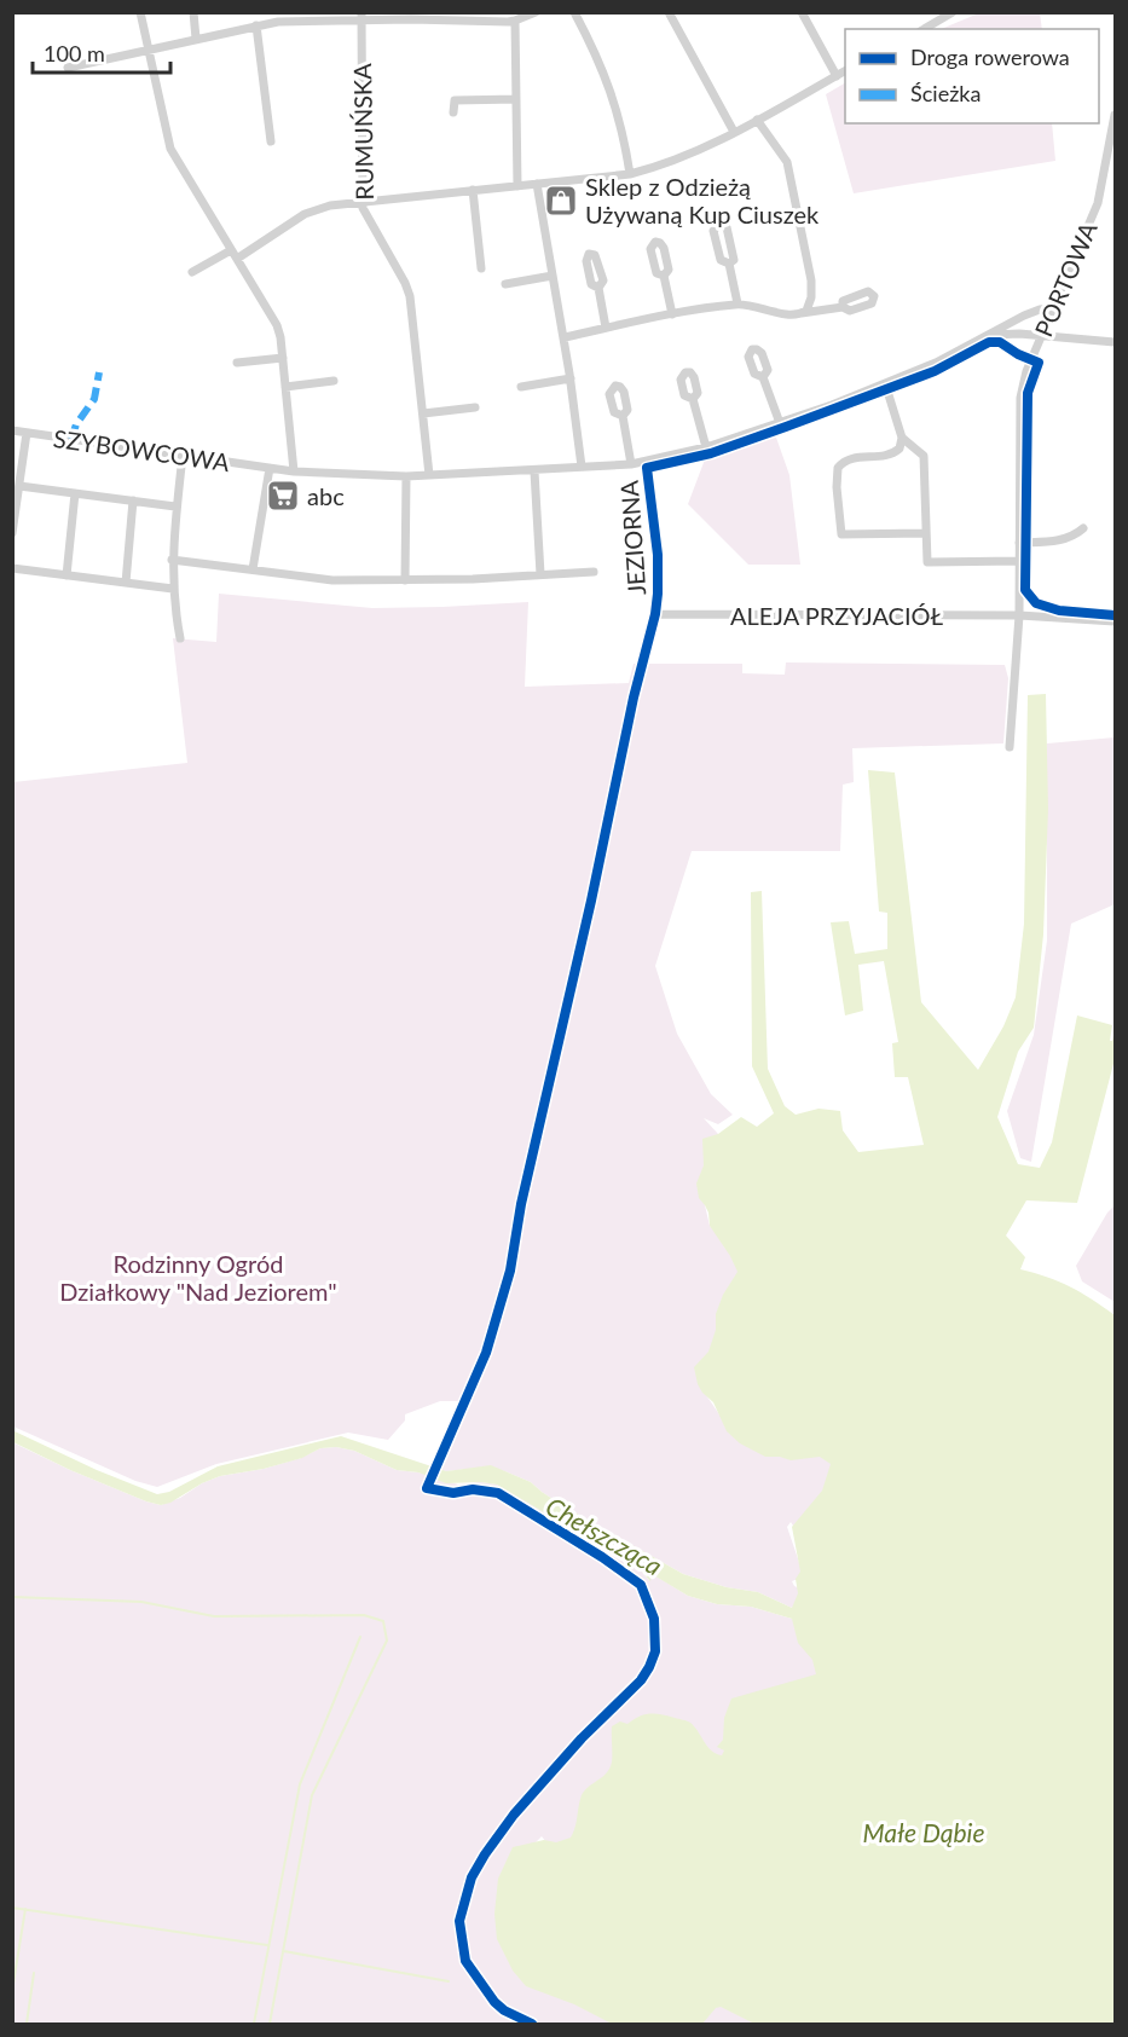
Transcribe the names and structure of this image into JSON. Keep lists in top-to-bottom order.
{
  "streets": {
    "street": [
      "RUMUŃSKA",
      "PORTOWA",
      "SZYBOWCOWA",
      "JEZIORNA",
      "ALEJA PRZYJACIÓŁ"
    ]
  },
  "crossings": [
    ["RUMUŃSKA", "SZYBOWCOWA"],
    ["PORTOWA", "SZYBOWCOWA"],
    ["PORTOWA", "ALEJA PRZYJACIÓŁ"],
    ["SZYBOWCOWA", "JEZIORNA"],
    ["JEZIORNA", "ALEJA PRZYJACIÓŁ"]
  ],
  "water": ["Chełszcząca", "Małe Dąbie"],
  "parks": ["Rodzinny Ogród Działkowy \"Nad Jeziorem\""],
  "places": {
    "shop": ["Sklep z Odzieżą Używaną Kup Ciuszek"],
    "supermarket": ["abc"]
  },
  "legend": ["Droga rowerowa", "Ścieżka"],
  "scale_bar": "100 m"
}
